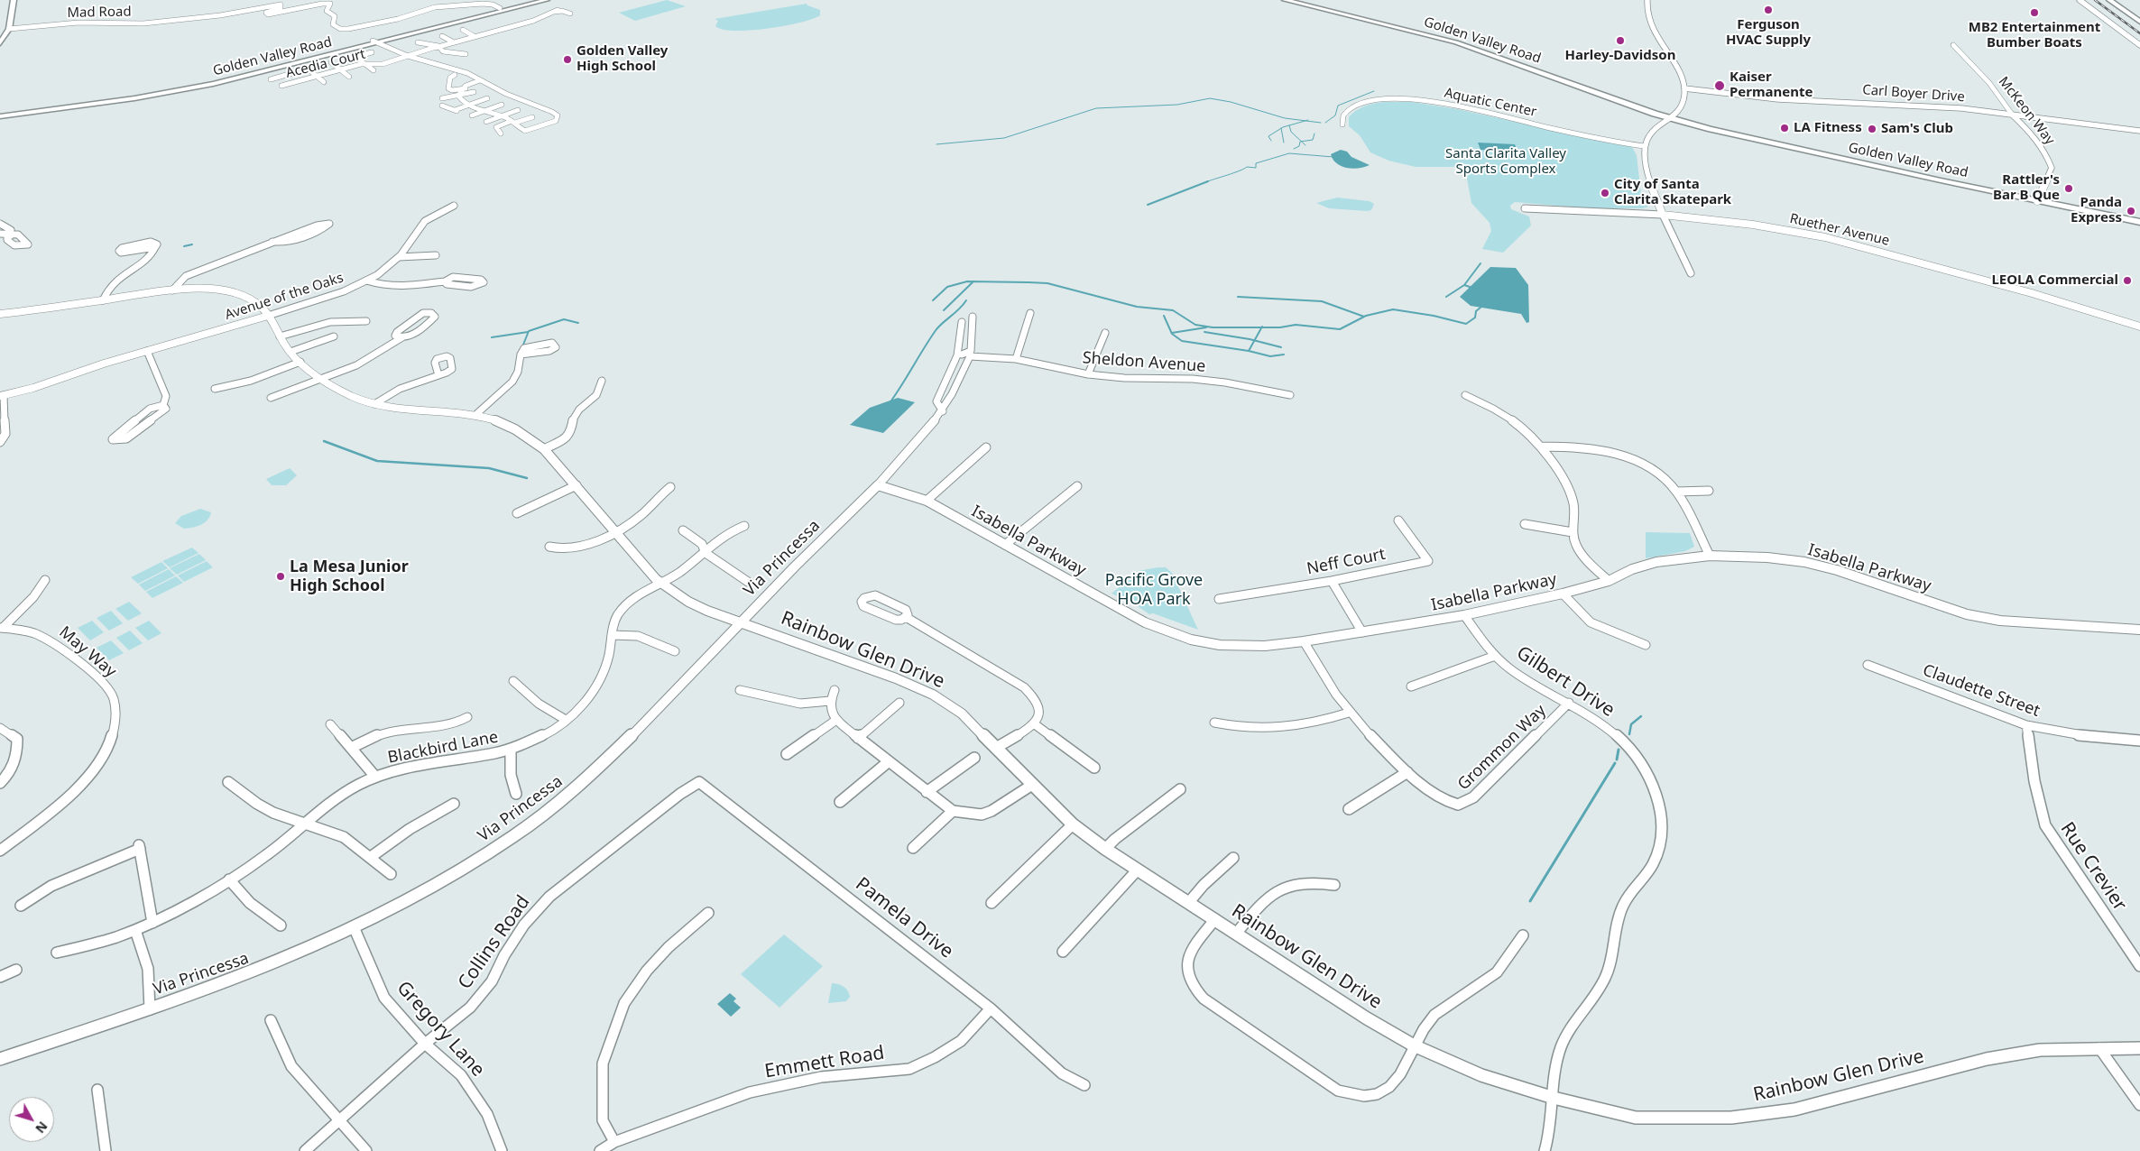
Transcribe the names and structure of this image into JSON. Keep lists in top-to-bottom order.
{
  "streets": {
    "main road": ["Golden Valley Road"],
    "street": [
      "Mad Road",
      "Acedia Court",
      "Carl Boyer Drive",
      "Aquatic Center",
      "McKeon Way",
      "Ruether Avenue",
      "Avenue of the Oaks",
      "Sheldon Avenue",
      "Isabella Parkway",
      "Via Princessa",
      "Neff Court",
      "Rainbow Glen Drive",
      "May Way",
      "Gilbert Drive",
      "Claudette Street",
      "Blackbird Lane",
      "Grommon Way",
      "Rue Crevier",
      "Pamela Drive",
      "Collins Road",
      "Gregory Lane",
      "Emmett Road"
    ]
  },
  "crossings": [
    ["Mad Road", "Golden Valley Road"],
    ["Golden Valley Road", "McKeon Way"],
    ["Carl Boyer Drive", "McKeon Way"],
    ["Avenue of the Oaks", "Rainbow Glen Drive"],
    ["Sheldon Avenue", "Via Princessa"],
    ["Isabella Parkway", "Via Princessa"],
    ["Isabella Parkway", "Gilbert Drive"],
    ["Isabella Parkway", "Grommon Way"],
    ["Via Princessa", "Rainbow Glen Drive"],
    ["Via Princessa", "Gregory Lane"],
    ["Rainbow Glen Drive", "Gilbert Drive"],
    ["Rainbow Glen Drive", "Blackbird Lane"],
    ["Gilbert Drive", "Grommon Way"],
    ["Claudette Street", "Rue Crevier"],
    ["Pamela Drive", "Collins Road"],
    ["Pamela Drive", "Emmett Road"],
    ["Collins Road", "Gregory Lane"]
  ],
  "parks": ["Santa Clarita Valley Sports Complex", "Pacific Grove HOA Park"],
  "places": [
    "Ferguson HVAC Supply",
    "MB2 Entertainment Bumber Boats",
    "Harley-Davidson",
    "Golden Valley High School",
    "Kaiser Permanente",
    "LA Fitness",
    "Sam's Club",
    "Rattler's Bar B Que",
    "City of Santa Clarita Skatepark",
    "Panda Express",
    "LEOLA Commercial",
    "La Mesa Junior High School"
  ],
  "north": "bottom right"
}
